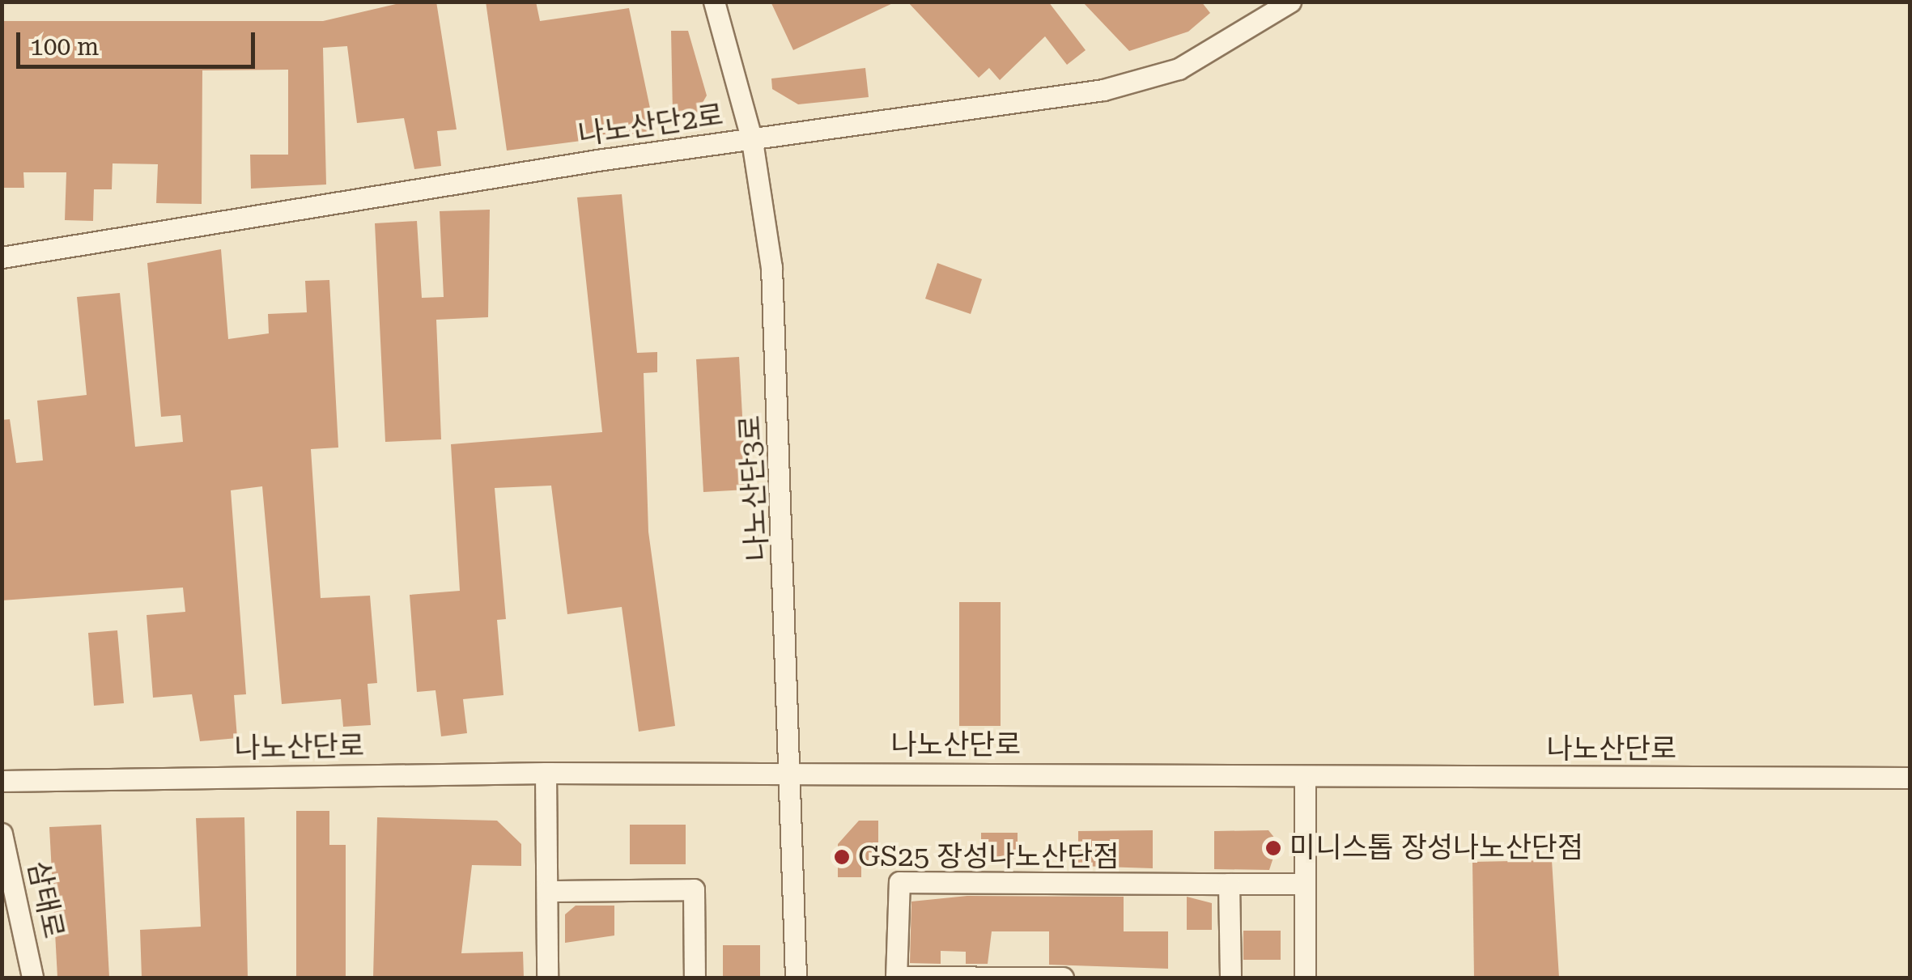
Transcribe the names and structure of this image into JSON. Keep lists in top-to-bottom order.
{
  "streets": {
    "street": [
      "나노산단2로",
      "나노산단3로",
      "나노산단로",
      "삼태로"
    ]
  },
  "crossings": [
    ["나노산단2로", "나노산단3로"],
    ["나노산단3로", "나노산단로"]
  ],
  "places": ["미니스톱 장성나노산단점", "GS25 장성나노산단점"],
  "scale_bar": "100 m"
}
